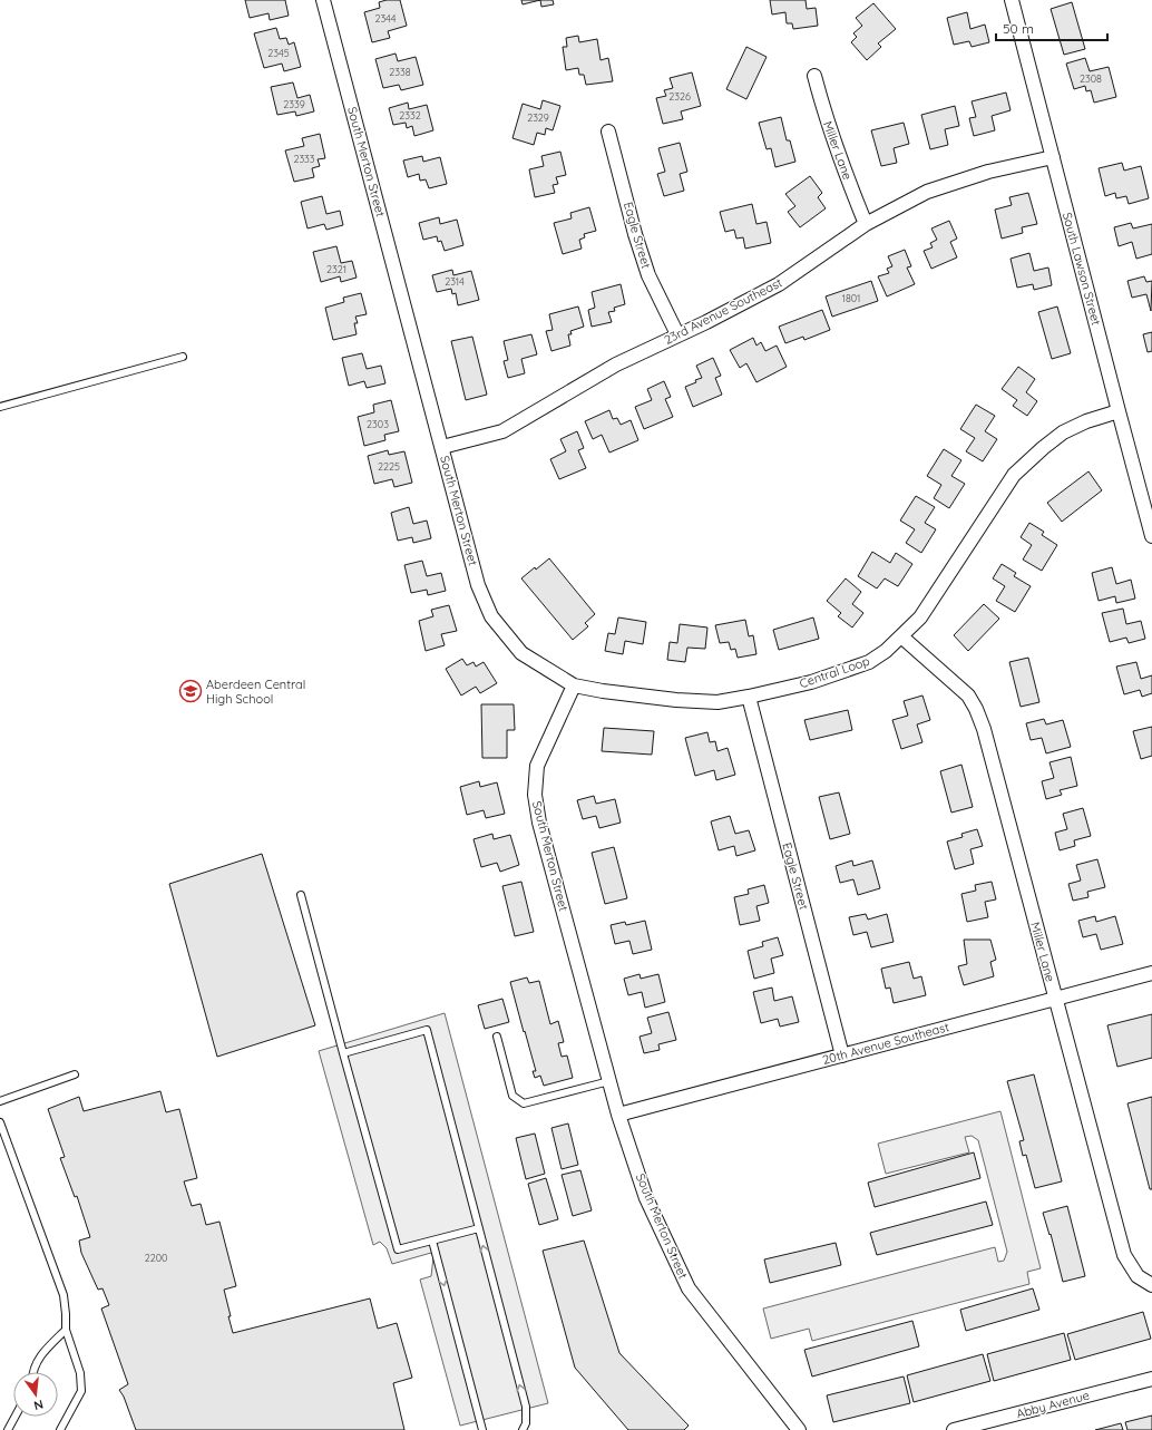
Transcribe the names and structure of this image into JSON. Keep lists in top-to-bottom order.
{
  "streets": {
    "street": [
      "Miller Lane",
      "South Merton Street",
      "Eagle Street",
      "South Lawson Street",
      "23rd Avenue Southeast",
      "Central Loop",
      "20th Avenue Southeast",
      "Abby Avenue"
    ]
  },
  "crossings": [
    ["Miller Lane", "23rd Avenue Southeast"],
    ["Miller Lane", "Central Loop"],
    ["Miller Lane", "20th Avenue Southeast"],
    ["South Merton Street", "23rd Avenue Southeast"],
    ["South Merton Street", "Central Loop"],
    ["South Merton Street", "20th Avenue Southeast"],
    ["Eagle Street", "23rd Avenue Southeast"],
    ["Eagle Street", "Central Loop"],
    ["Eagle Street", "20th Avenue Southeast"],
    ["South Lawson Street", "23rd Avenue Southeast"],
    ["South Lawson Street", "Central Loop"]
  ],
  "places": {
    "school or university": ["Aberdeen Central High School"]
  },
  "house_numbers": [
    "2344",
    "2345",
    "2338",
    "2308",
    "2326",
    "2339",
    "2332",
    "2329",
    "2333",
    "2321",
    "2314",
    "1801",
    "2303",
    "2225",
    "2200"
  ],
  "scale_bar": "50 m",
  "north": "bottom"
}
